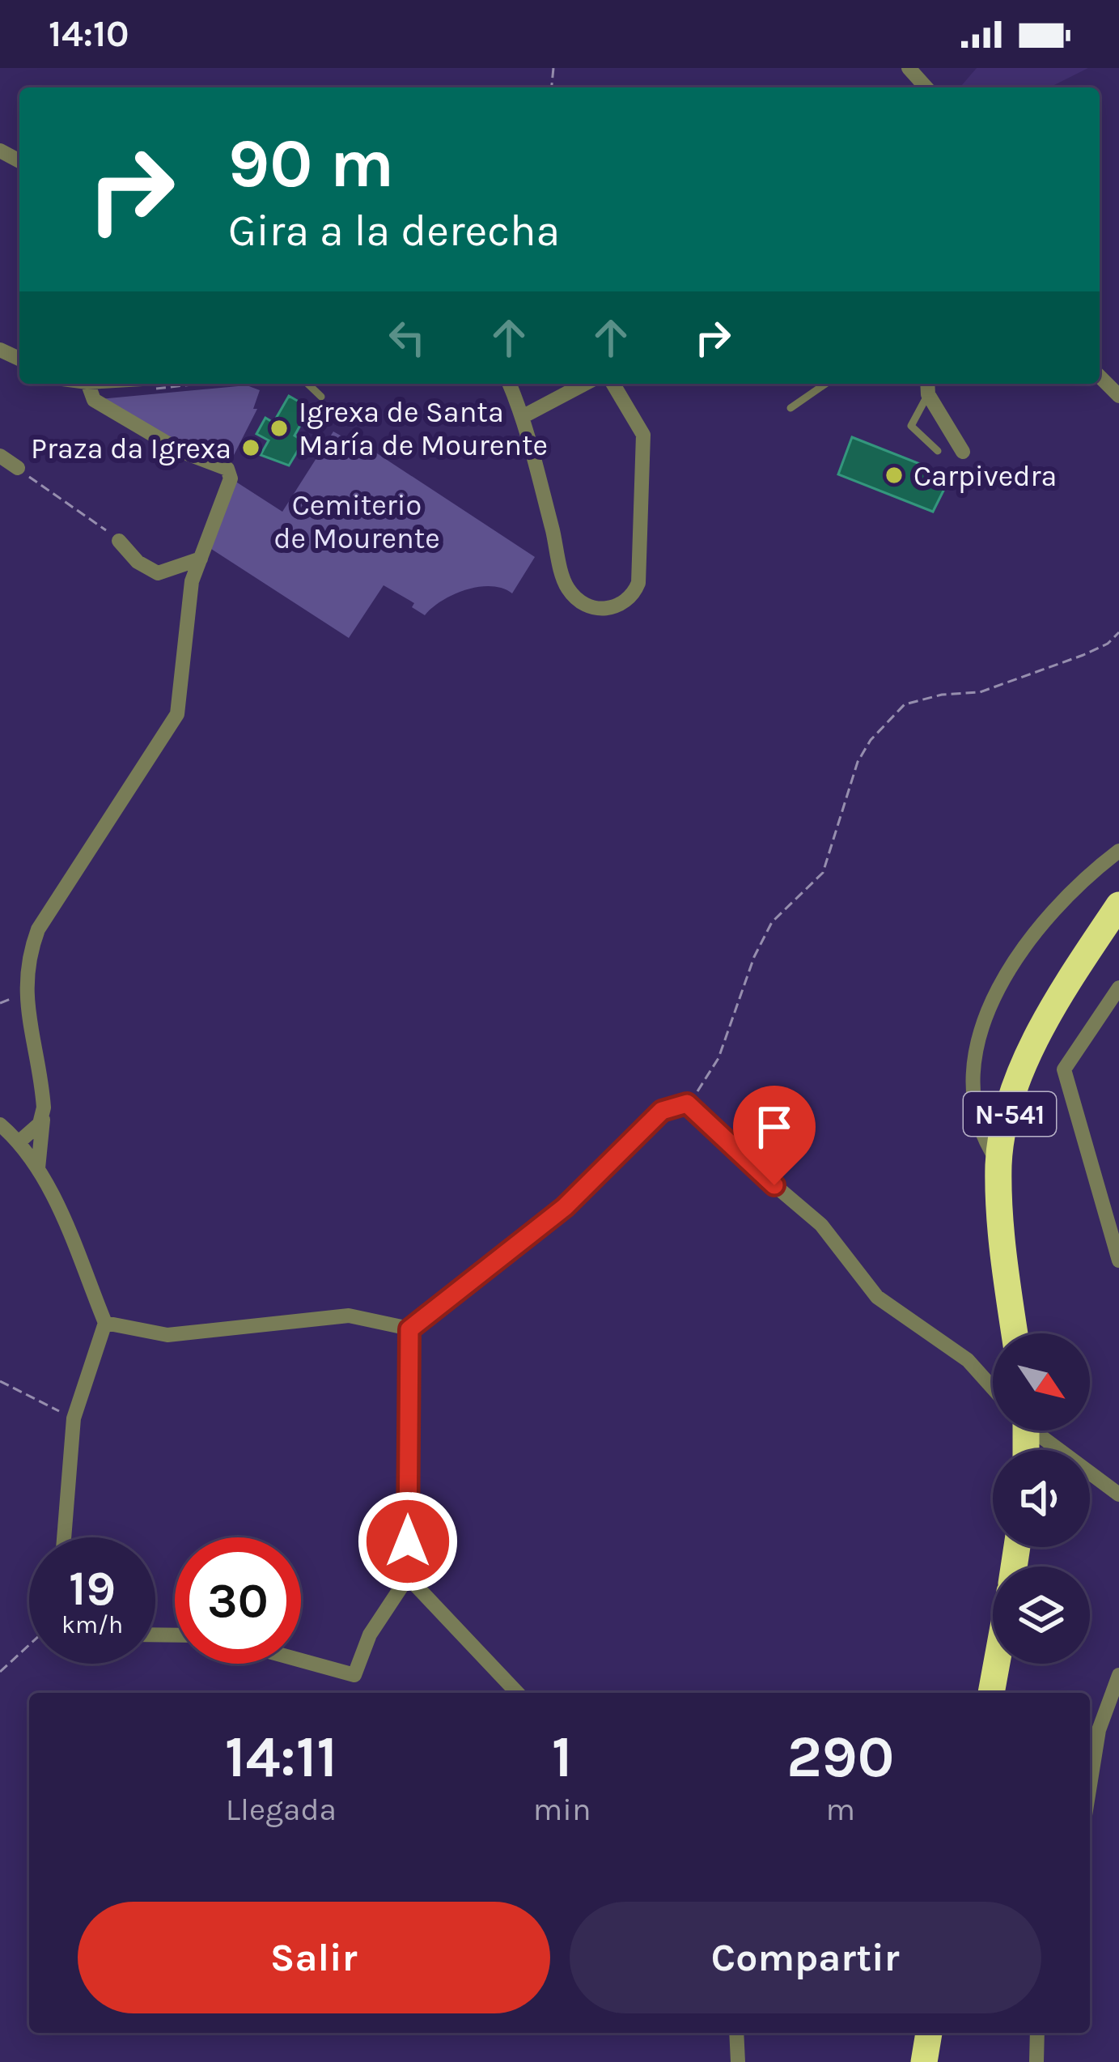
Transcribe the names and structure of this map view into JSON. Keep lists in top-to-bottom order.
{
  "streets": {
    "highway": ["N-541"]
  },
  "parks": ["Cemiterio de Mourente"],
  "places": ["Igrexa de Santa María de Mourente", "Praza da Igrexa", "Carpivedra"],
  "north": "bottom right",
  "page": {
    "status": "14:10",
    "turn": ["90 m", "Gira a la derecha"],
    "speed": "19 km/h",
    "limit": "30",
    "eta": [
      "14:11",
      "Llegada",
      "1",
      "min",
      "290",
      "m"
    ],
    "buttons": ["Salir", "Compartir"]
  }
}
